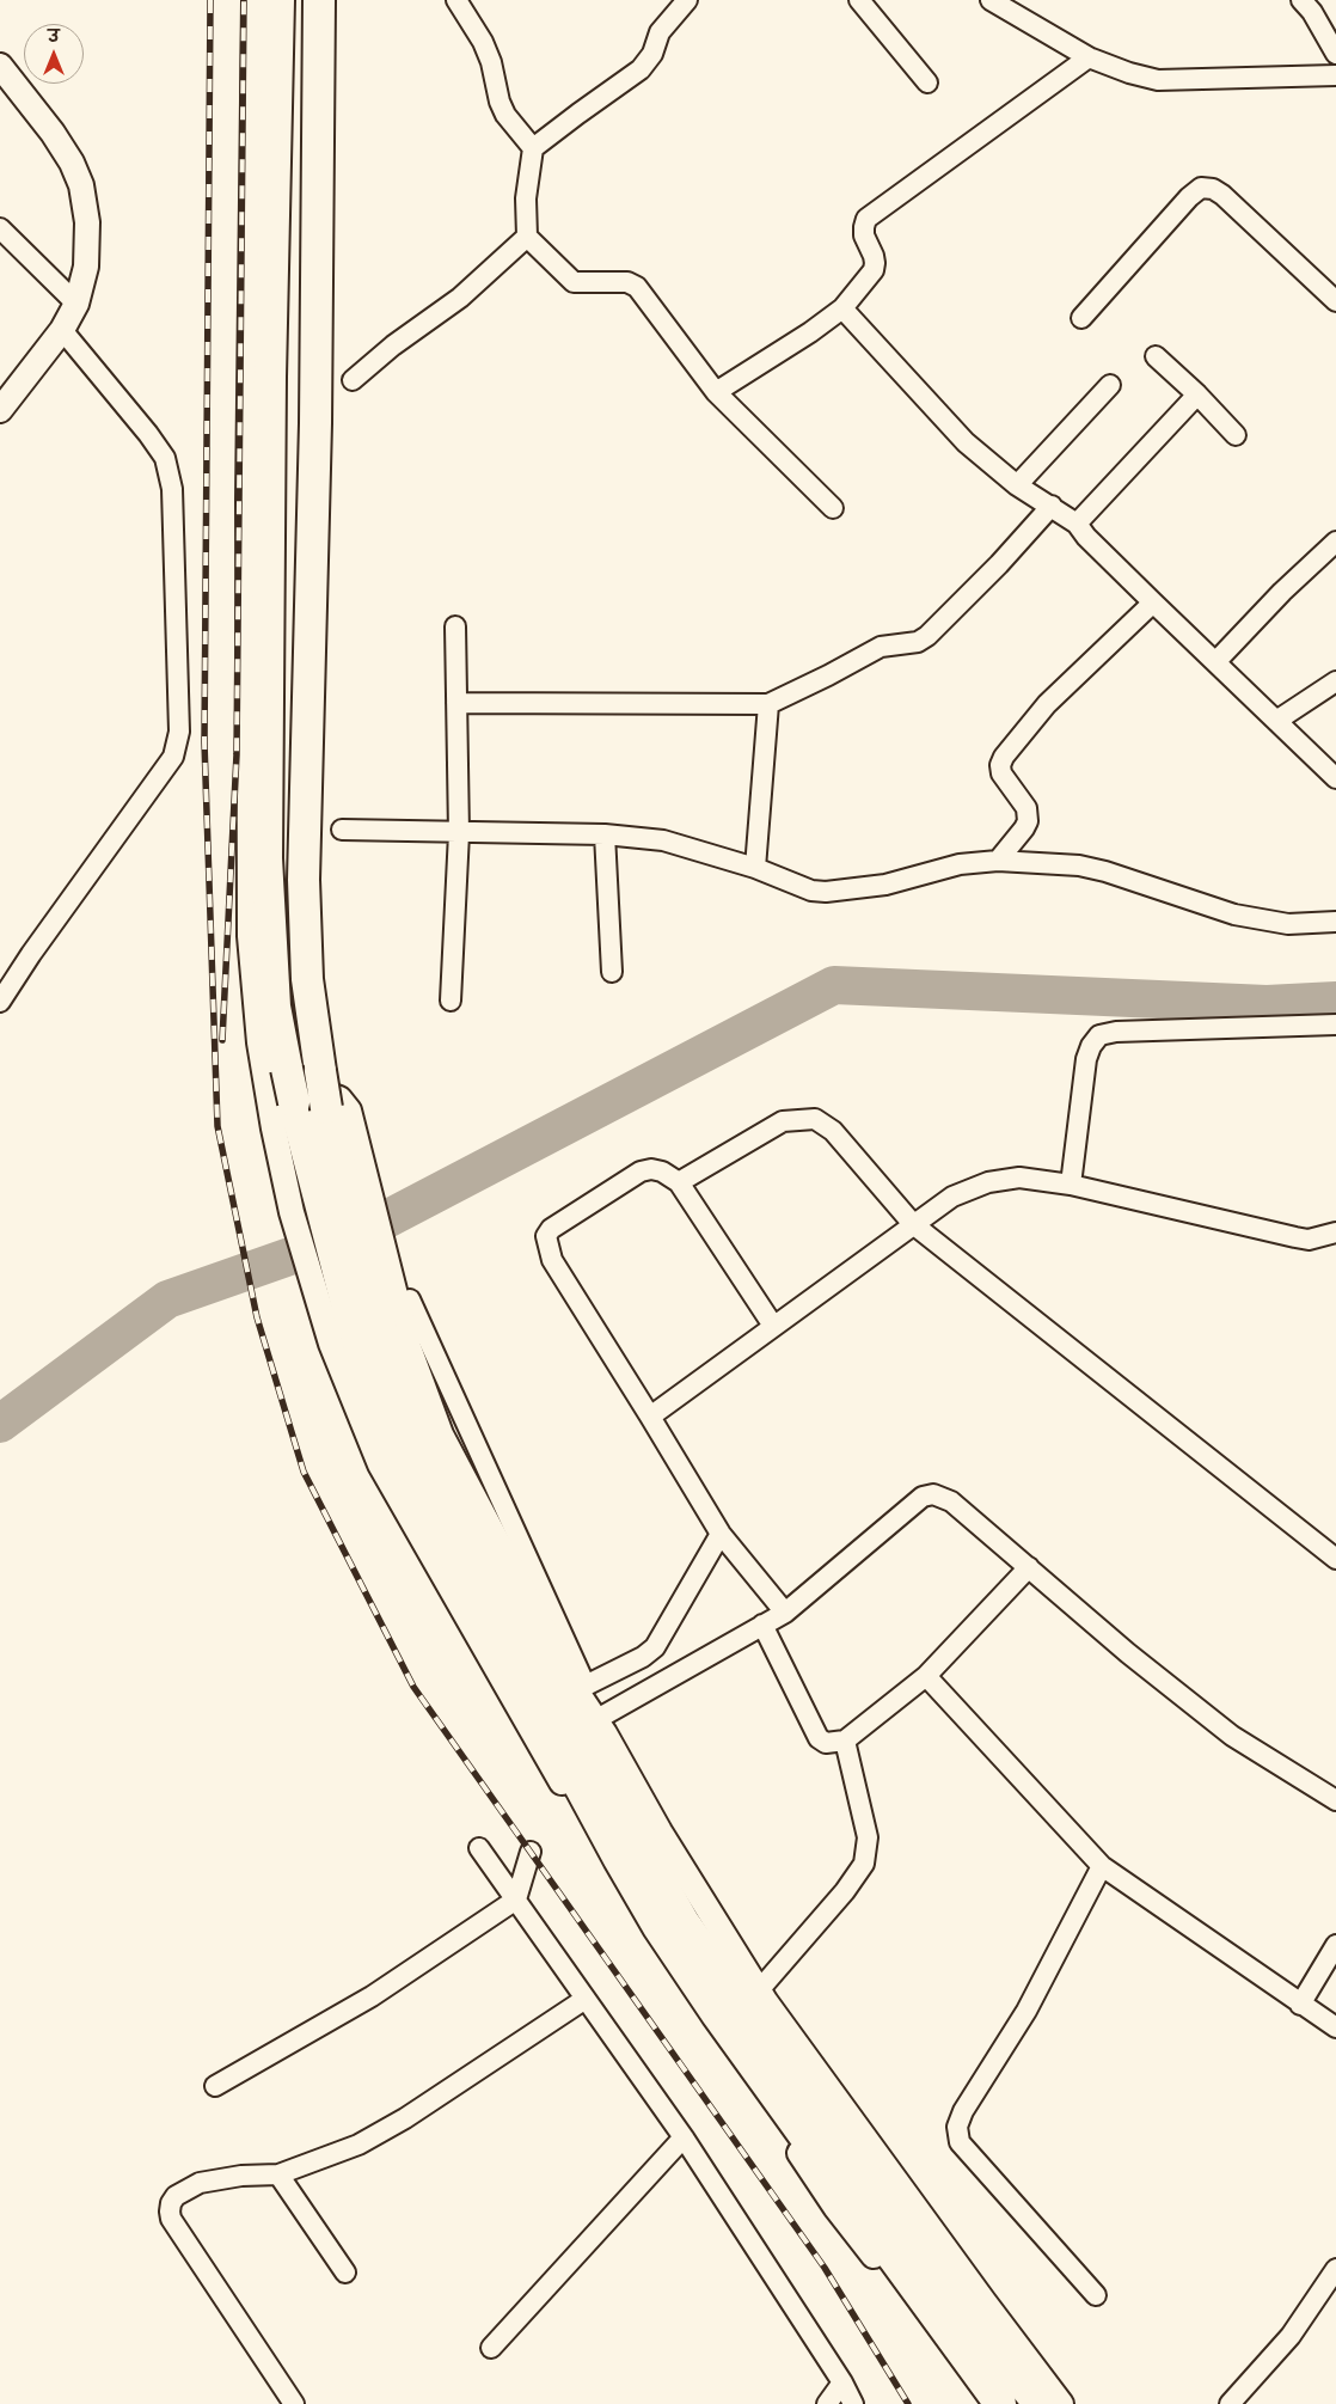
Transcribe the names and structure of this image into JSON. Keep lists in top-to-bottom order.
{
  "north": "top"
}
